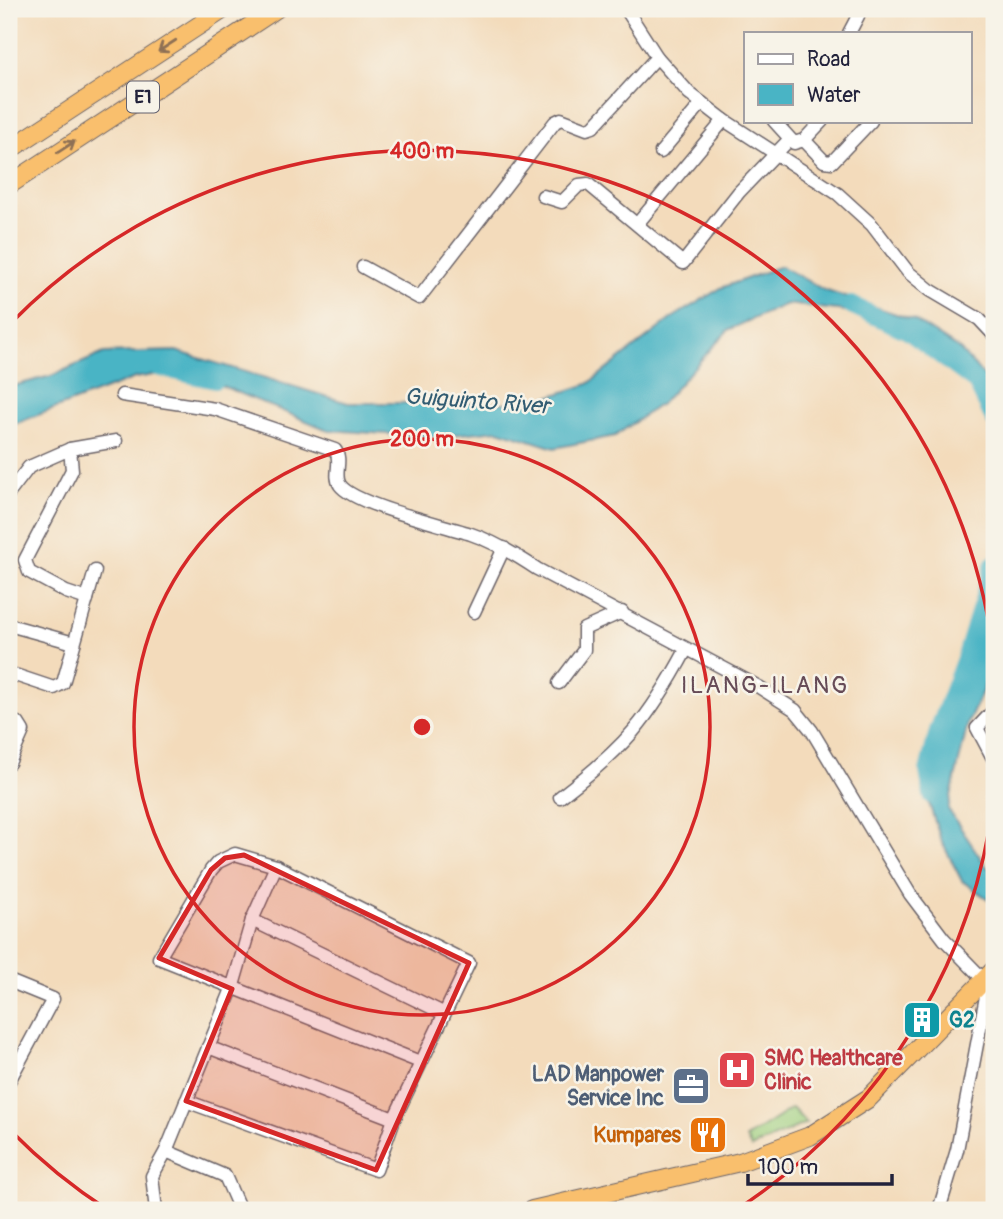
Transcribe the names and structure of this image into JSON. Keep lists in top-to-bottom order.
{
  "streets": {
    "highway": ["E1"]
  },
  "districts": ["ILANG-ILANG"],
  "water": ["Guiguinto River"],
  "places": {
    "building": ["G2"],
    "hospital": ["SMC Healthcare Clinic"],
    "office": ["LAD Manpower Service Inc"],
    "restaurant": ["Kumpares"]
  },
  "legend": ["Road", "Water"],
  "scale_bar": "100 m",
  "rings": ["400 m", "200 m"]
}
